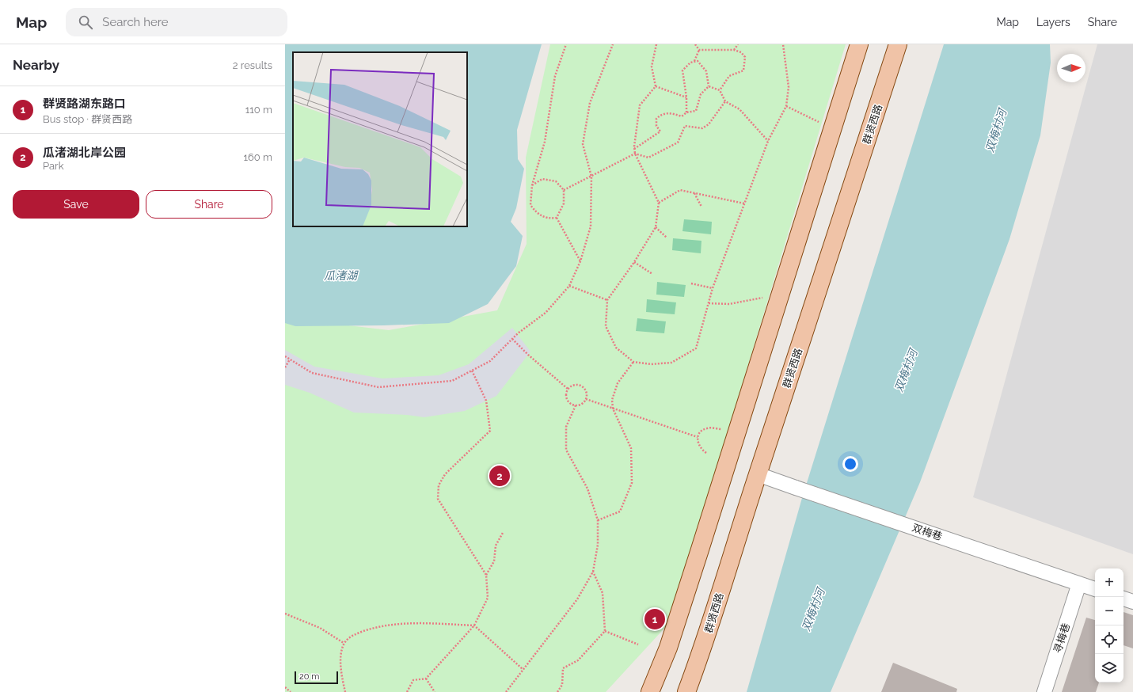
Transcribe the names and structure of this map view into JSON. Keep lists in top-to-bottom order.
{
  "streets": {
    "main road": ["群贤西路"],
    "street": ["双梅巷", "寻梅巷"]
  },
  "crossings": [
    ["群贤西路", "双梅巷"],
    ["双梅巷", "寻梅巷"]
  ],
  "water": ["双梅村河", "瓜渚湖"],
  "scale_bar": "20 m",
  "north": "right",
  "page": {
    "header": "Map",
    "search": "Search here",
    "nav": ["Map", "Layers", "Share"],
    "heading": ["Nearby", "2 results"],
    "list": [
      {
        "mark": "1",
        "name": "群贤路湖东路口",
        "note": "Bus stop · 群贤西路",
        "value": "110 m"
      },
      {
        "mark": "2",
        "name": "瓜渚湖北岸公园",
        "note": "Park",
        "value": "160 m"
      }
    ],
    "buttons": ["Save", "Share"],
    "pins": ["2", "1"],
    "map_buttons": ["+", "−"],
    "scale": "20 m"
  }
}
